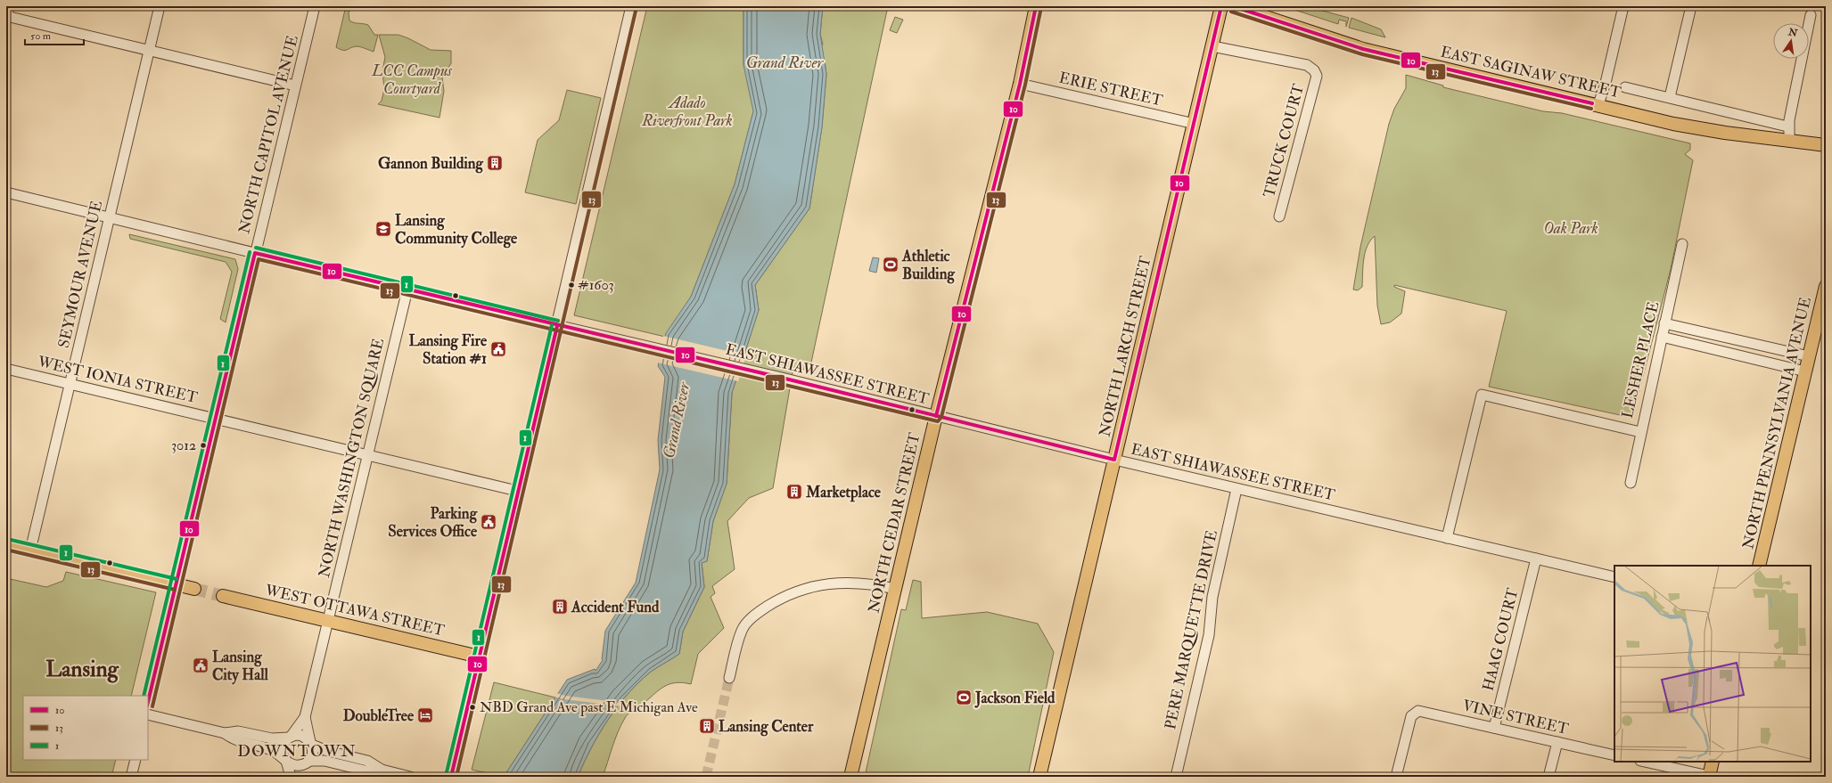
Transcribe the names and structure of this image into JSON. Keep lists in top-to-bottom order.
{
  "streets": {
    "main road": [
      "EAST SAGINAW STREET",
      "NORTH LARCH STREET",
      "NORTH PENNSYLVANIA AVENUE",
      "NORTH CEDAR STREET",
      "WEST OTTAWA STREET"
    ],
    "street": [
      "ERIE STREET",
      "NORTH CAPITOL AVENUE",
      "TRUCK COURT",
      "SEYMOUR AVENUE",
      "LESHER PLACE",
      "EAST SHIAWASSEE STREET",
      "WEST IONIA STREET",
      "NORTH WASHINGTON SQUARE",
      "PERE MARQUETTE DRIVE",
      "HAAG COURT",
      "VINE STREET"
    ]
  },
  "crossings": [
    ["ERIE STREET", "NORTH LARCH STREET"],
    ["ERIE STREET", "NORTH CEDAR STREET"],
    ["NORTH CAPITOL AVENUE", "EAST SHIAWASSEE STREET"],
    ["NORTH CAPITOL AVENUE", "WEST IONIA STREET"],
    ["TRUCK COURT", "NORTH LARCH STREET"],
    ["SEYMOUR AVENUE", "EAST SHIAWASSEE STREET"],
    ["SEYMOUR AVENUE", "WEST IONIA STREET"],
    ["NORTH LARCH STREET", "EAST SHIAWASSEE STREET"],
    ["EAST SHIAWASSEE STREET", "NORTH WASHINGTON SQUARE"],
    ["EAST SHIAWASSEE STREET", "NORTH CEDAR STREET"],
    ["EAST SHIAWASSEE STREET", "PERE MARQUETTE DRIVE"],
    ["EAST SHIAWASSEE STREET", "HAAG COURT"],
    ["WEST IONIA STREET", "NORTH WASHINGTON SQUARE"],
    ["NORTH WASHINGTON SQUARE", "WEST OTTAWA STREET"],
    ["HAAG COURT", "VINE STREET"]
  ],
  "districts": ["Lansing", "DOWNTOWN"],
  "water": ["Grand River"],
  "parks": ["LCC Campus Courtyard", "Adado Riverfront Park", "Oak Park"],
  "places": {
    "building": [
      "Gannon Building",
      "Marketplace",
      "Accident Fund",
      "Lansing Center"
    ],
    "school or university": ["Lansing Community College"],
    "sports": ["Athletic Building", "Jackson Field"],
    "other": ["#1603", "3012", "NBD Grand Ave past E Michigan Ave"],
    "public building": ["Lansing Fire Station #1", "Parking Services Office", "Lansing City Hall"],
    "hotel": ["DoubleTree"]
  },
  "lines": ["transit line 10", "transit line 13", "transit line 1"],
  "legend": ["10", "13", "1"],
  "scale_bar": "50 m",
  "north": "top"
}
